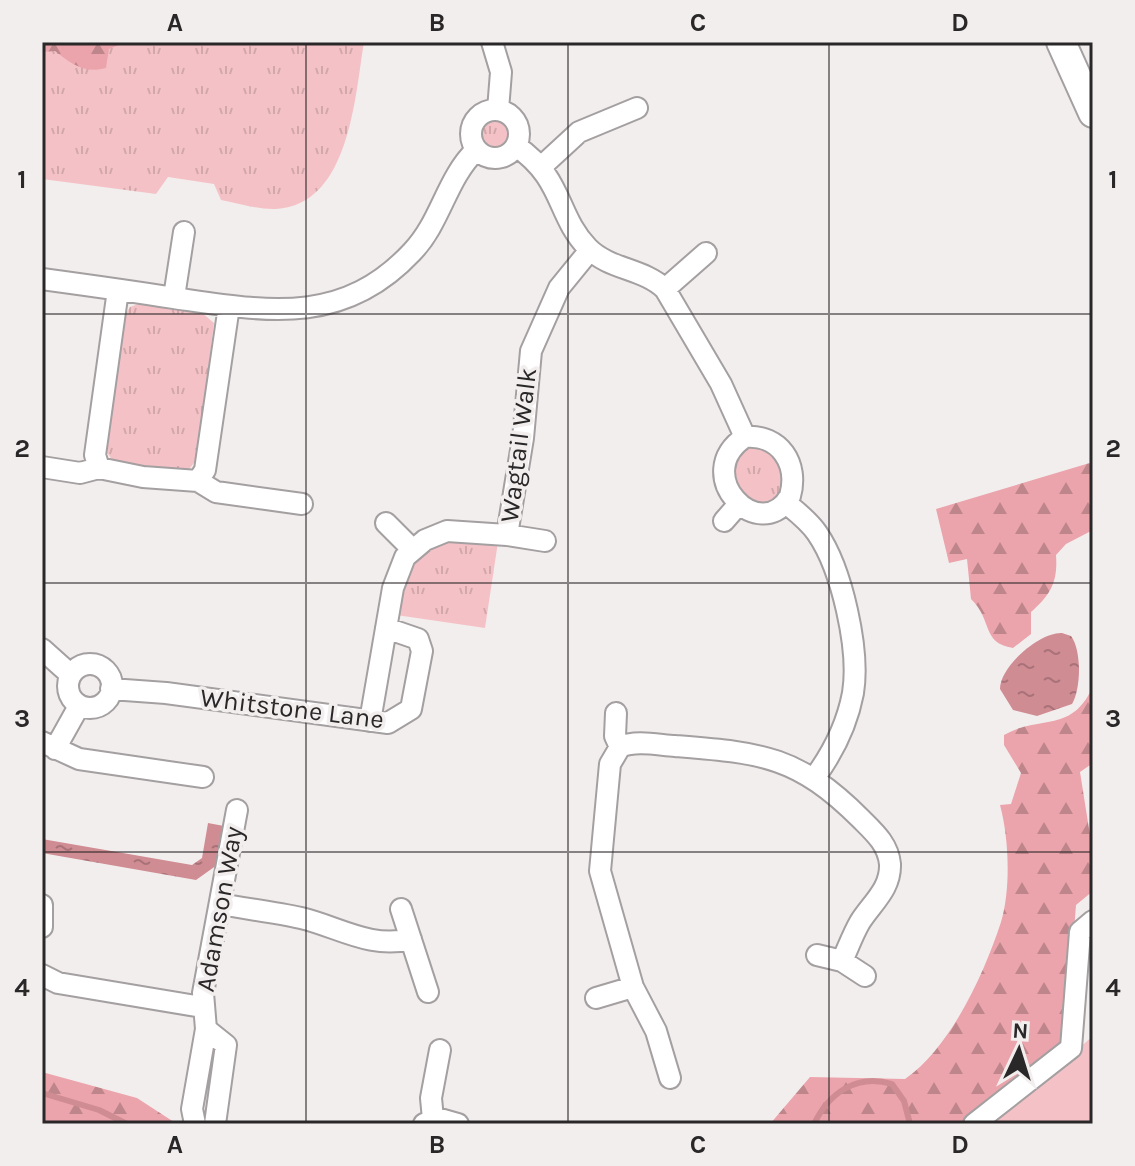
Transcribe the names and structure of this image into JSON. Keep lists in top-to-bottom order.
{
  "streets": {
    "street": ["Wagtail Walk", "Whitstone Lane", "Adamson Way"]
  },
  "north": "top",
  "grid": {
    "columns": [
      "A",
      "B",
      "C",
      "D"
    ],
    "rows": [
      "1",
      "2",
      "3",
      "4"
    ]
  }
}
